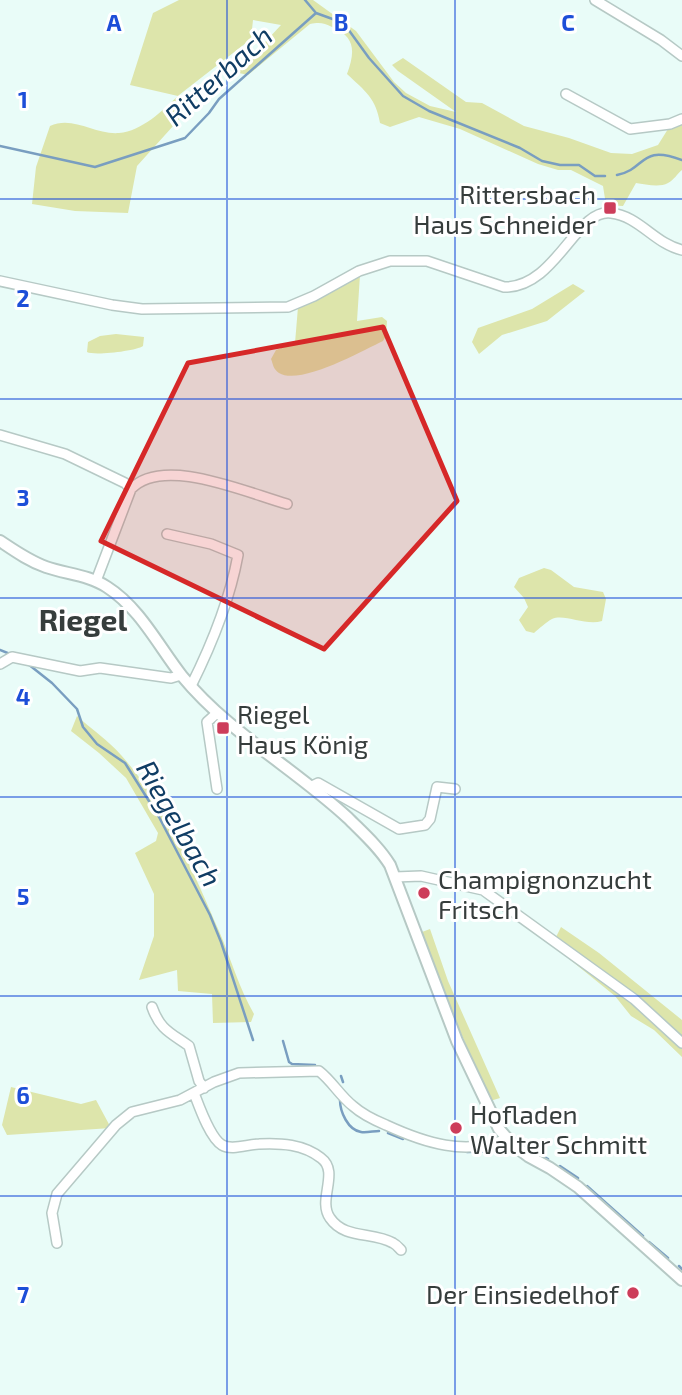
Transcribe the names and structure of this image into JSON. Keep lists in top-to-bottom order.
{
  "districts": ["Riegel"],
  "water": ["Ritterbach", "Riegelbach"],
  "places": {
    "transit": ["Rittersbach Haus Schneider", "Riegel Haus König"],
    "other": ["Champignonzucht Fritsch", "Hofladen Walter Schmitt", "Der Einsiedelhof"]
  },
  "grid": {
    "columns": ["A", "B", "C"],
    "rows": [
      "1",
      "2",
      "3",
      "4",
      "5",
      "6",
      "7"
    ]
  }
}
